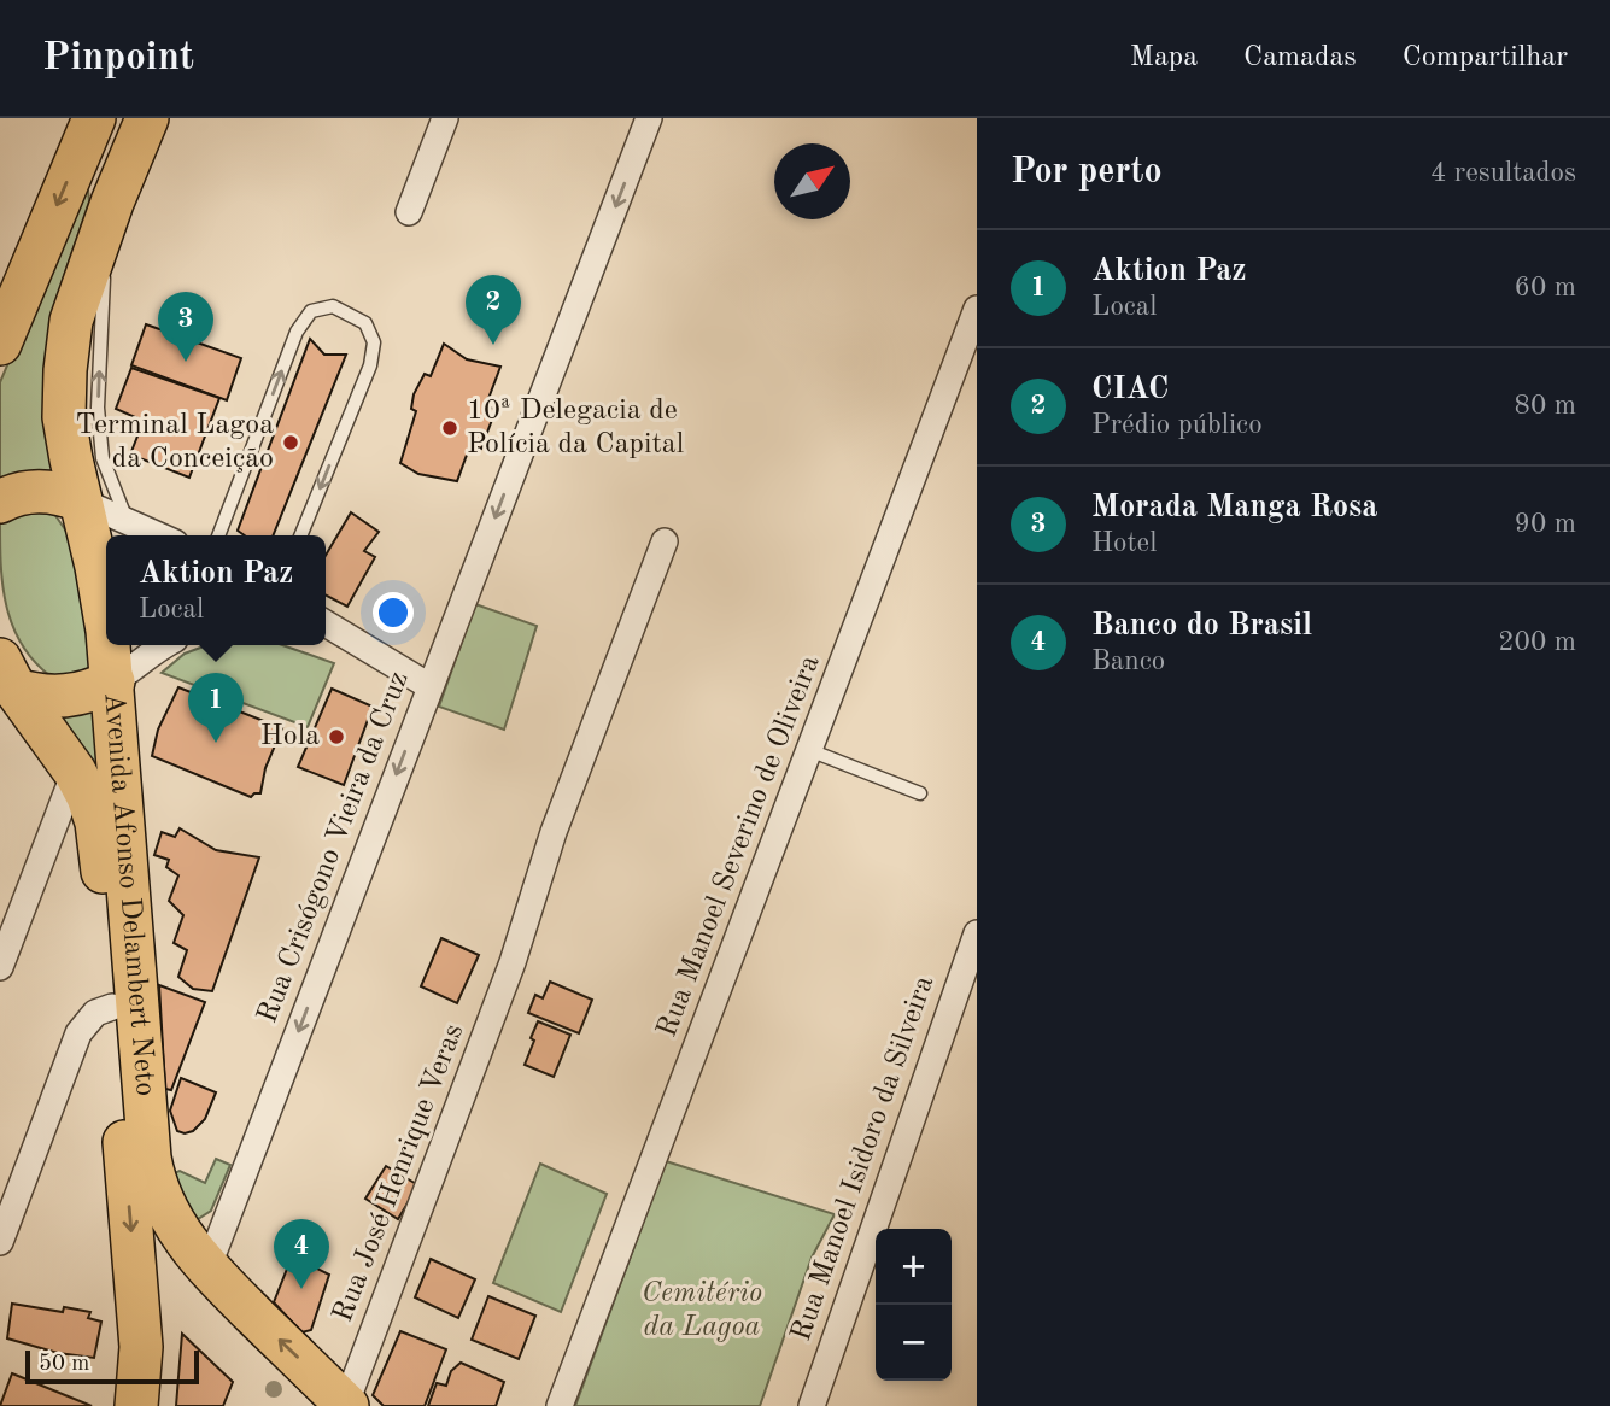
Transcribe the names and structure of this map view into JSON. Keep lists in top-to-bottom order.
{
  "streets": {
    "main road": ["Avenida Afonso Delambert Neto"],
    "street": [
      "Rua Manoel Severino de Oliveira",
      "Rua Crisógono Vieira da Cruz",
      "Rua Manoel Isidoro da Silveira",
      "Rua José Henrique Veras"
    ]
  },
  "crossings": [
    ["Rua Crisógono Vieira da Cruz", "Avenida Afonso Delambert Neto"],
    ["Avenida Afonso Delambert Neto", "Rua José Henrique Veras"]
  ],
  "one_way": ["Rua Crisógono Vieira da Cruz"],
  "parks": ["Cemitério da Lagoa"],
  "places": ["10ª Delegacia de Polícia da Capital", "Terminal Lagoa da Conceição", "Hola"],
  "scale_bar": "50 m",
  "north": "top right",
  "page": {
    "header": "Pinpoint",
    "nav": ["Mapa", "Camadas", "Compartilhar"],
    "heading": ["Por perto", "4 resultados"],
    "list": [
      {
        "mark": "1",
        "name": "Aktion Paz",
        "note": "Local",
        "value": "60 m"
      },
      {
        "mark": "2",
        "name": "CIAC",
        "note": "Prédio público",
        "value": "80 m"
      },
      {
        "mark": "3",
        "name": "Morada Manga Rosa",
        "note": "Hotel",
        "value": "90 m"
      },
      {
        "mark": "4",
        "name": "Banco do Brasil",
        "note": "Banco",
        "value": "200 m"
      }
    ],
    "pins": [
      "2",
      "3",
      "1",
      "4"
    ],
    "popup": ["Aktion Paz", "Local"],
    "map_buttons": ["+", "−"],
    "scale": "50 m"
  }
}
